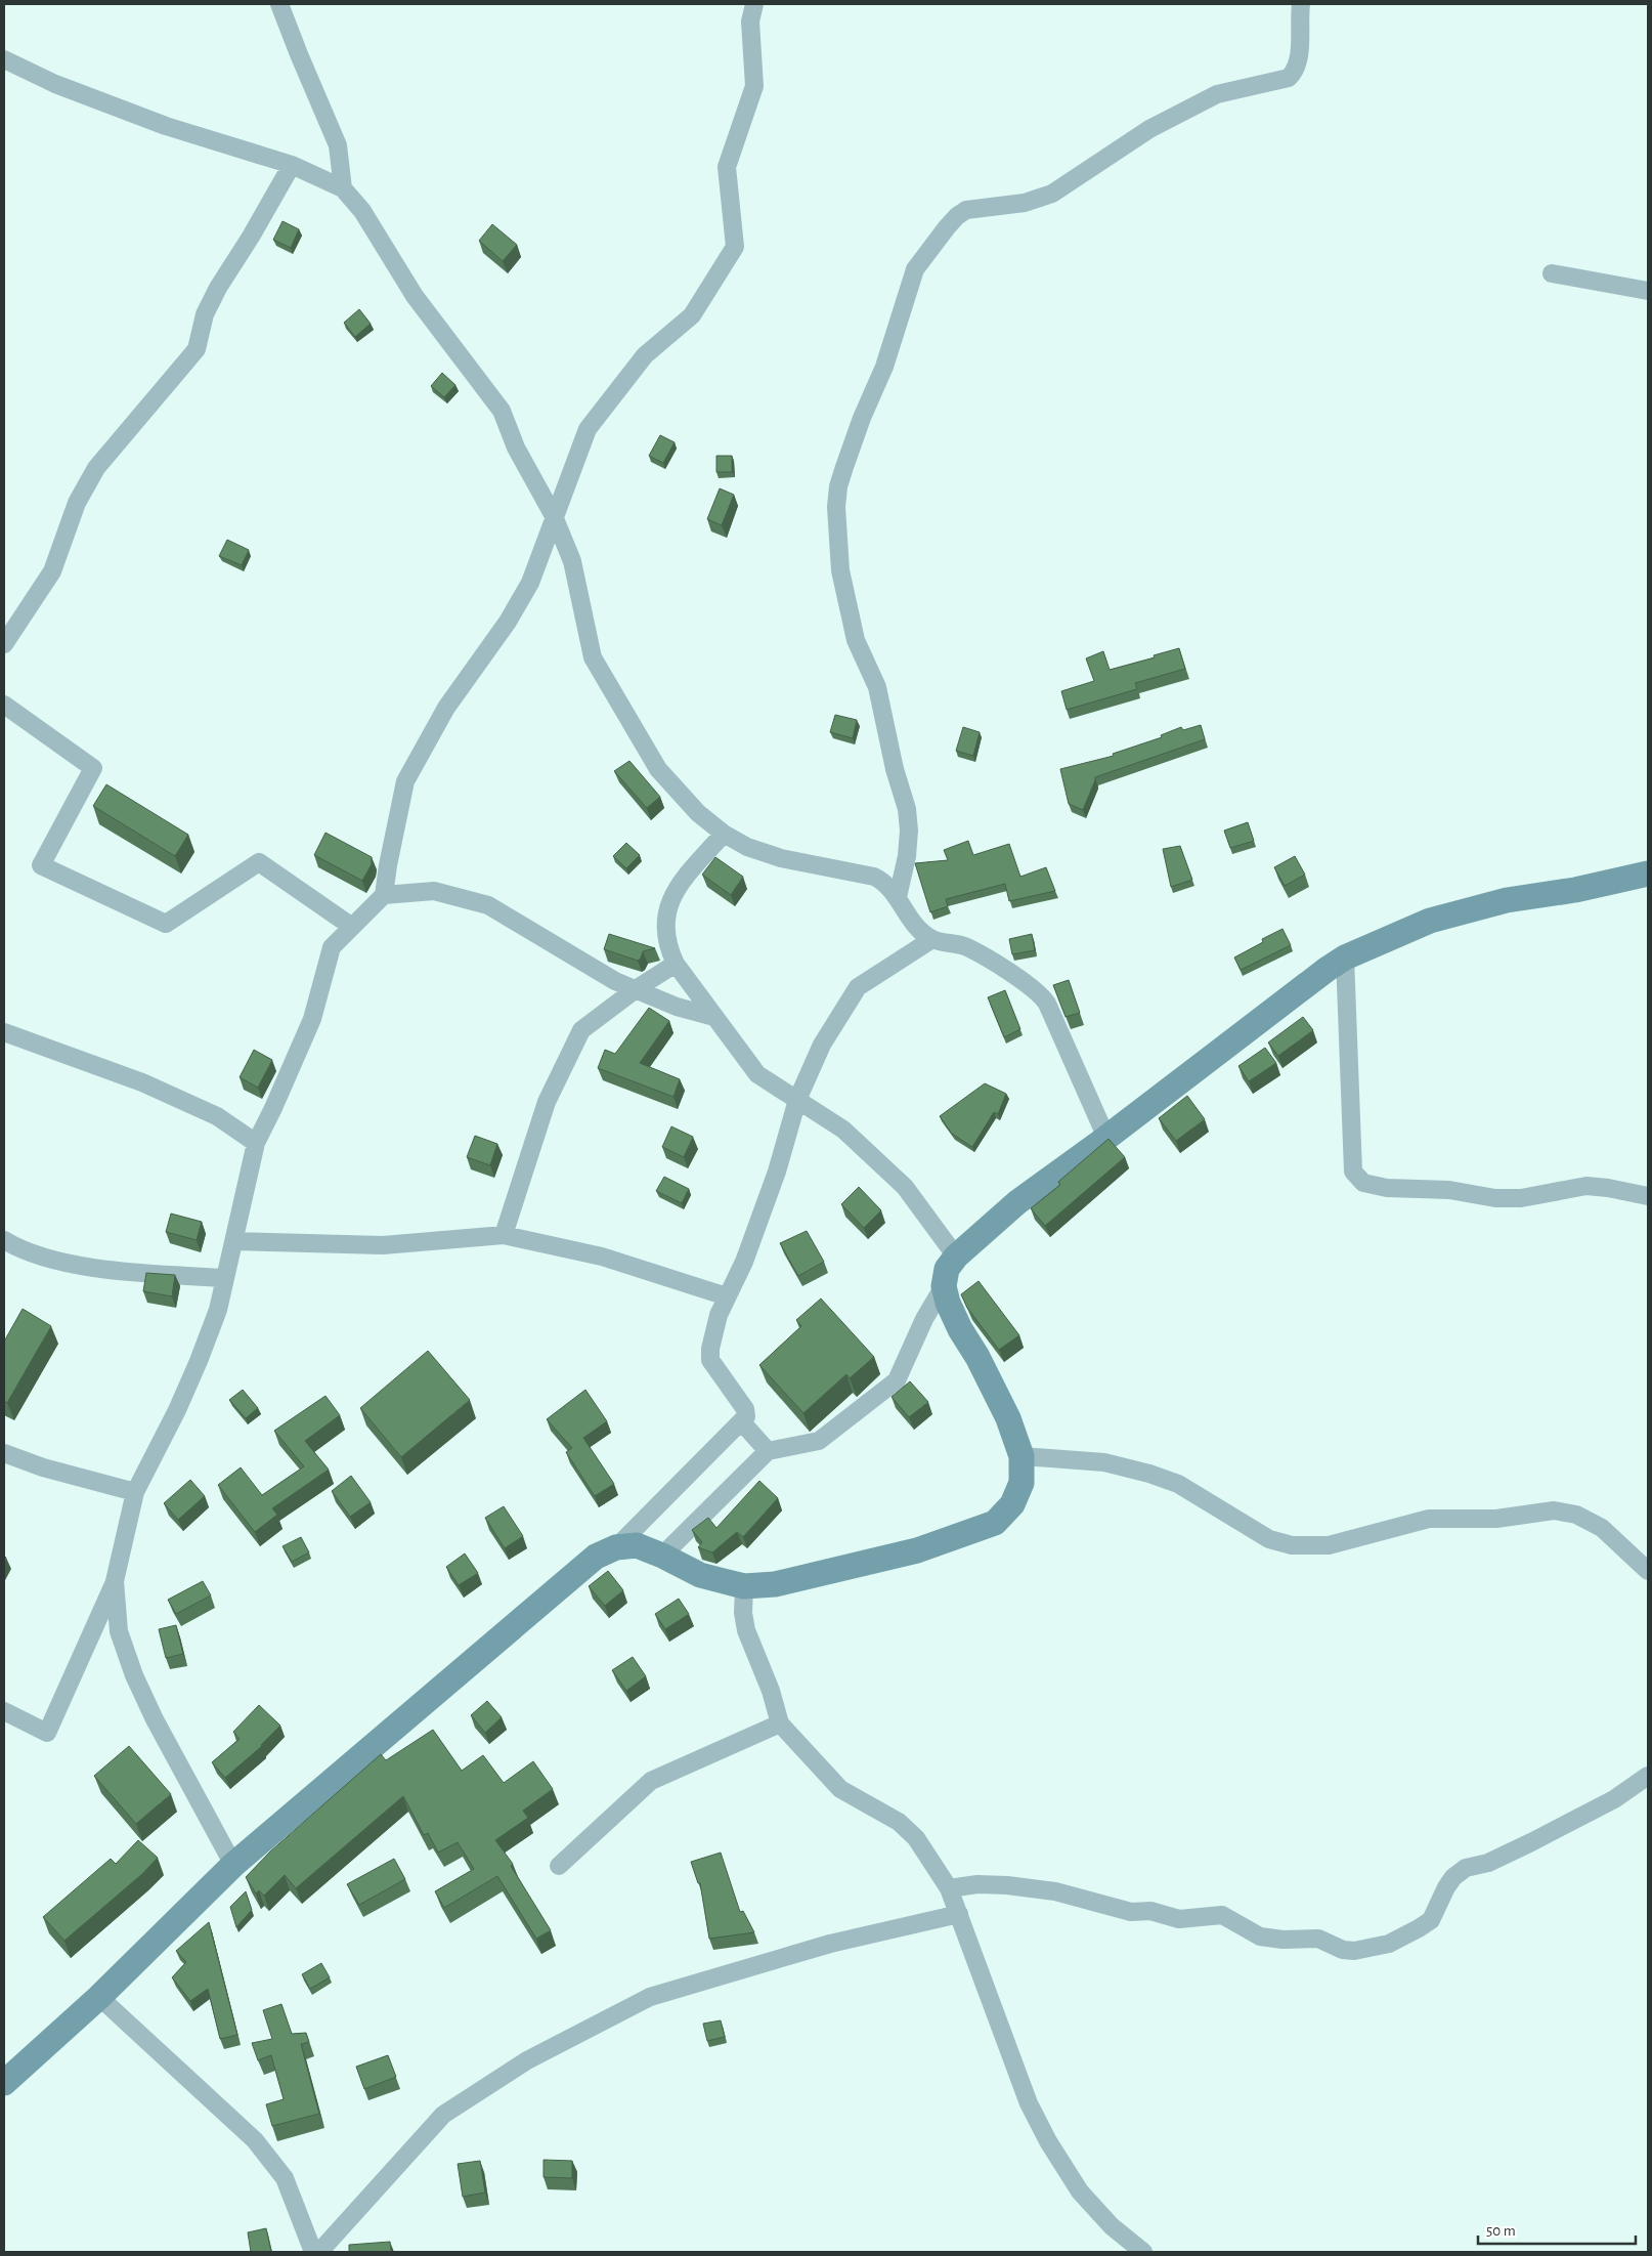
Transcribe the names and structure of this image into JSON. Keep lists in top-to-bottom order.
{
  "scale_bar": "50 m"
}
